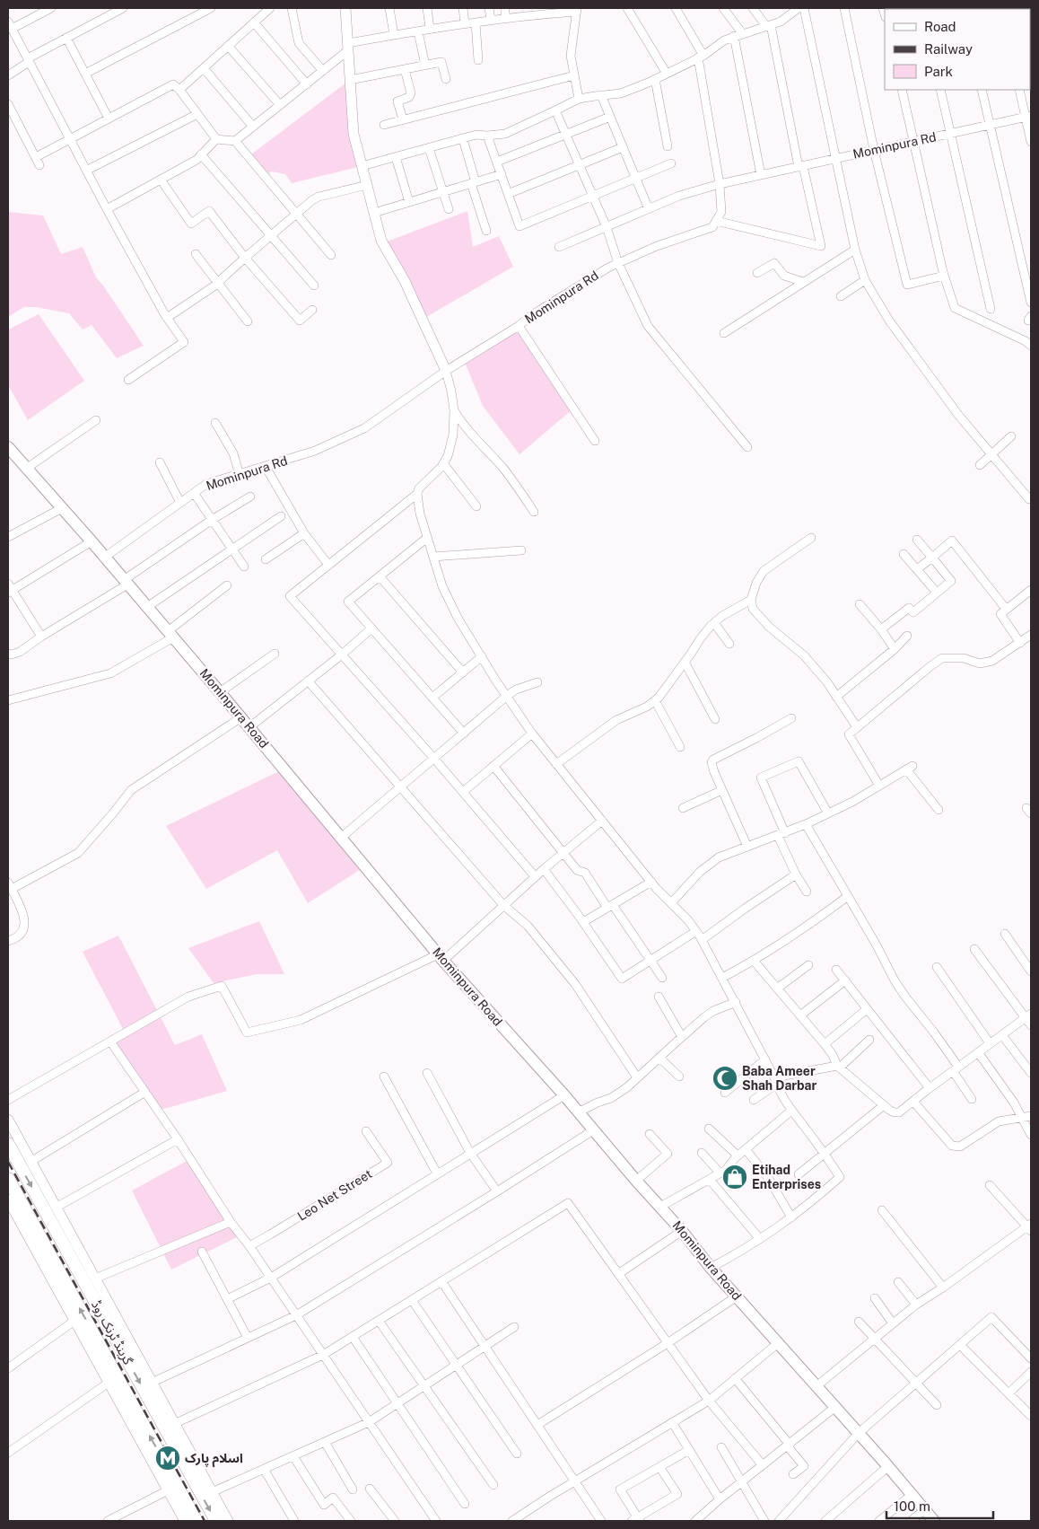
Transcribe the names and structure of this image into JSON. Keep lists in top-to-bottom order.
{
  "streets": {
    "main road": ["Mominpura Road", "گرینڈ ٹرنک روڈ"],
    "street": ["Mominpura Rd", "Leo Net Street"]
  },
  "crossings": [
    ["Mominpura Rd", "Mominpura Road"]
  ],
  "places": {
    "mosque": ["Baba Ameer Shah Darbar"],
    "shop": ["Etihad Enterprises"],
    "metro station": ["اسلام پارک"]
  },
  "legend": ["Road", "Railway", "Park"],
  "scale_bar": "100 m"
}
